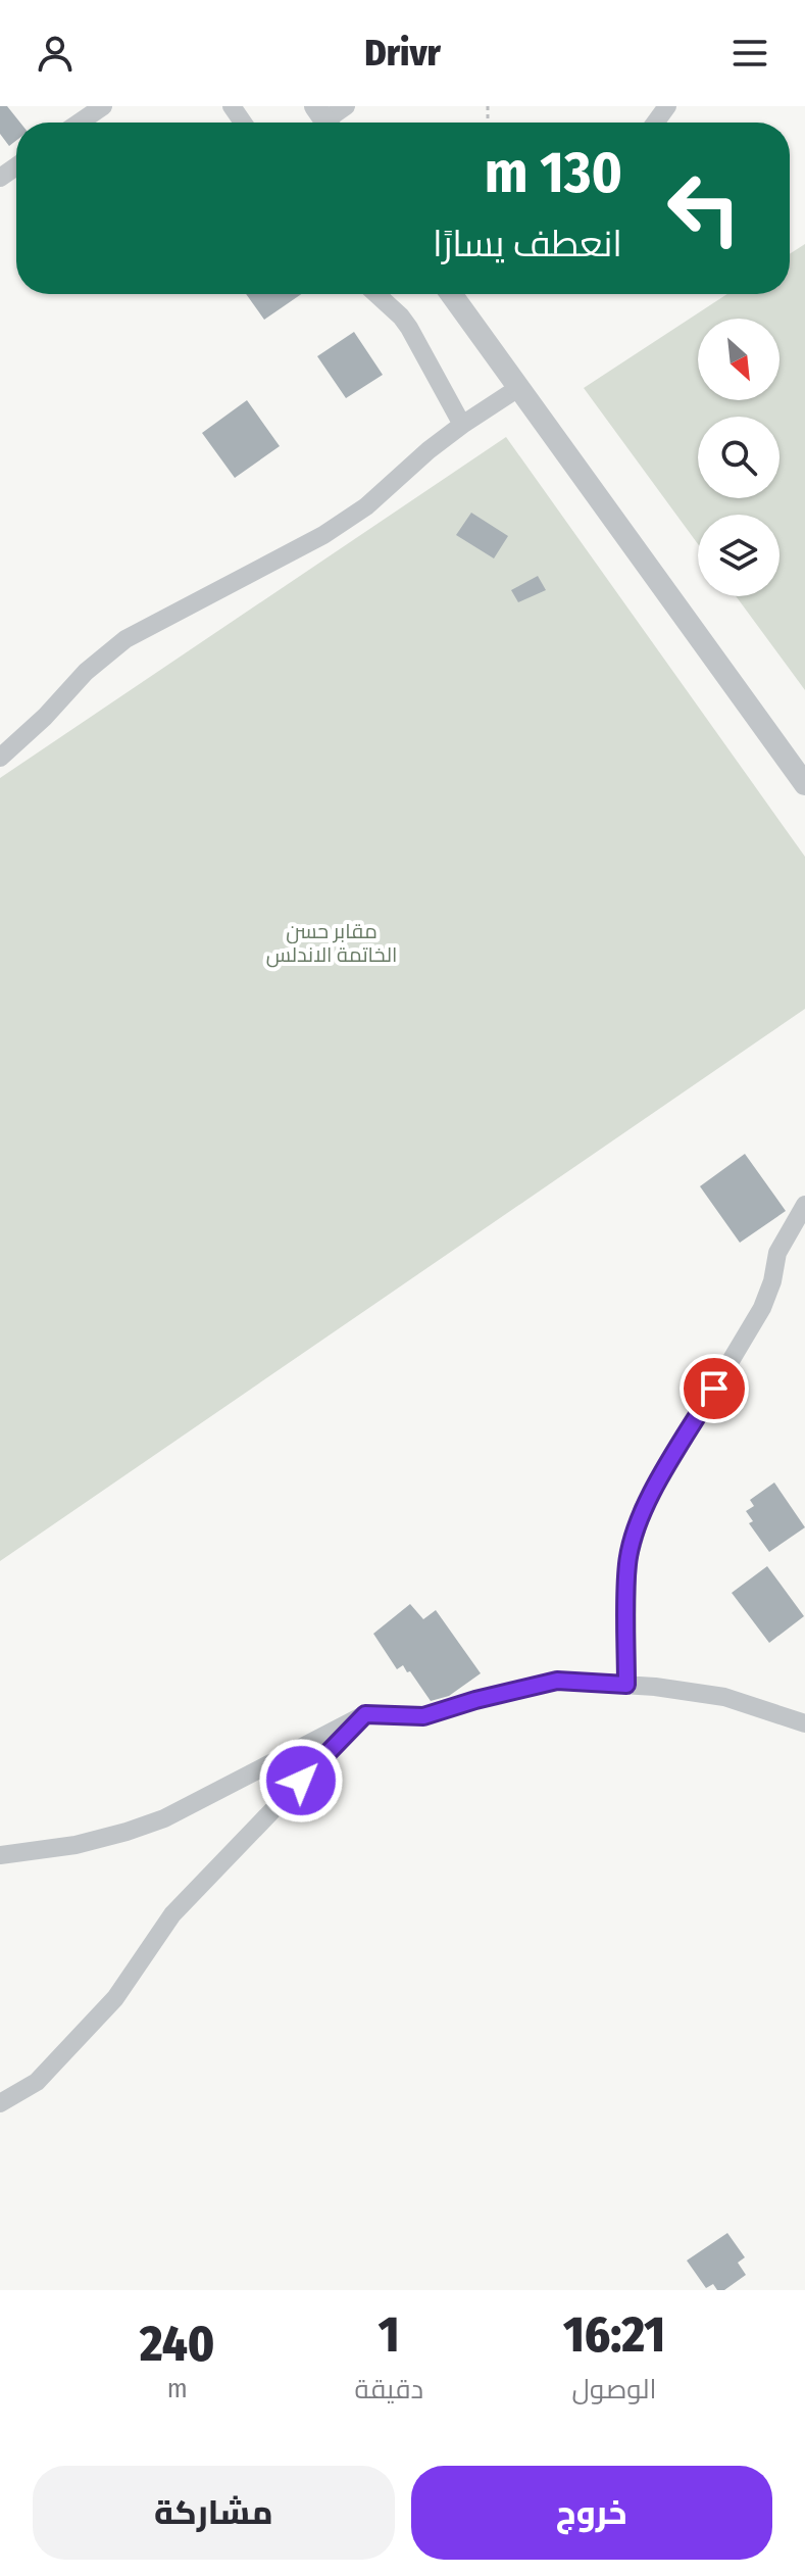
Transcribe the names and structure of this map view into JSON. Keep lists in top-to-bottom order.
{
  "parks": ["مقابر حسن الخاتمة الاندلس"],
  "north": "bottom right",
  "page": {
    "header": "Drivr",
    "turn": ["130 m", "انعطف يسارًا"],
    "eta": [
      "16:21",
      "الوصول",
      "1",
      "دقيقة",
      "240",
      "m"
    ],
    "buttons": ["خروج", "مشاركة"]
  }
}
